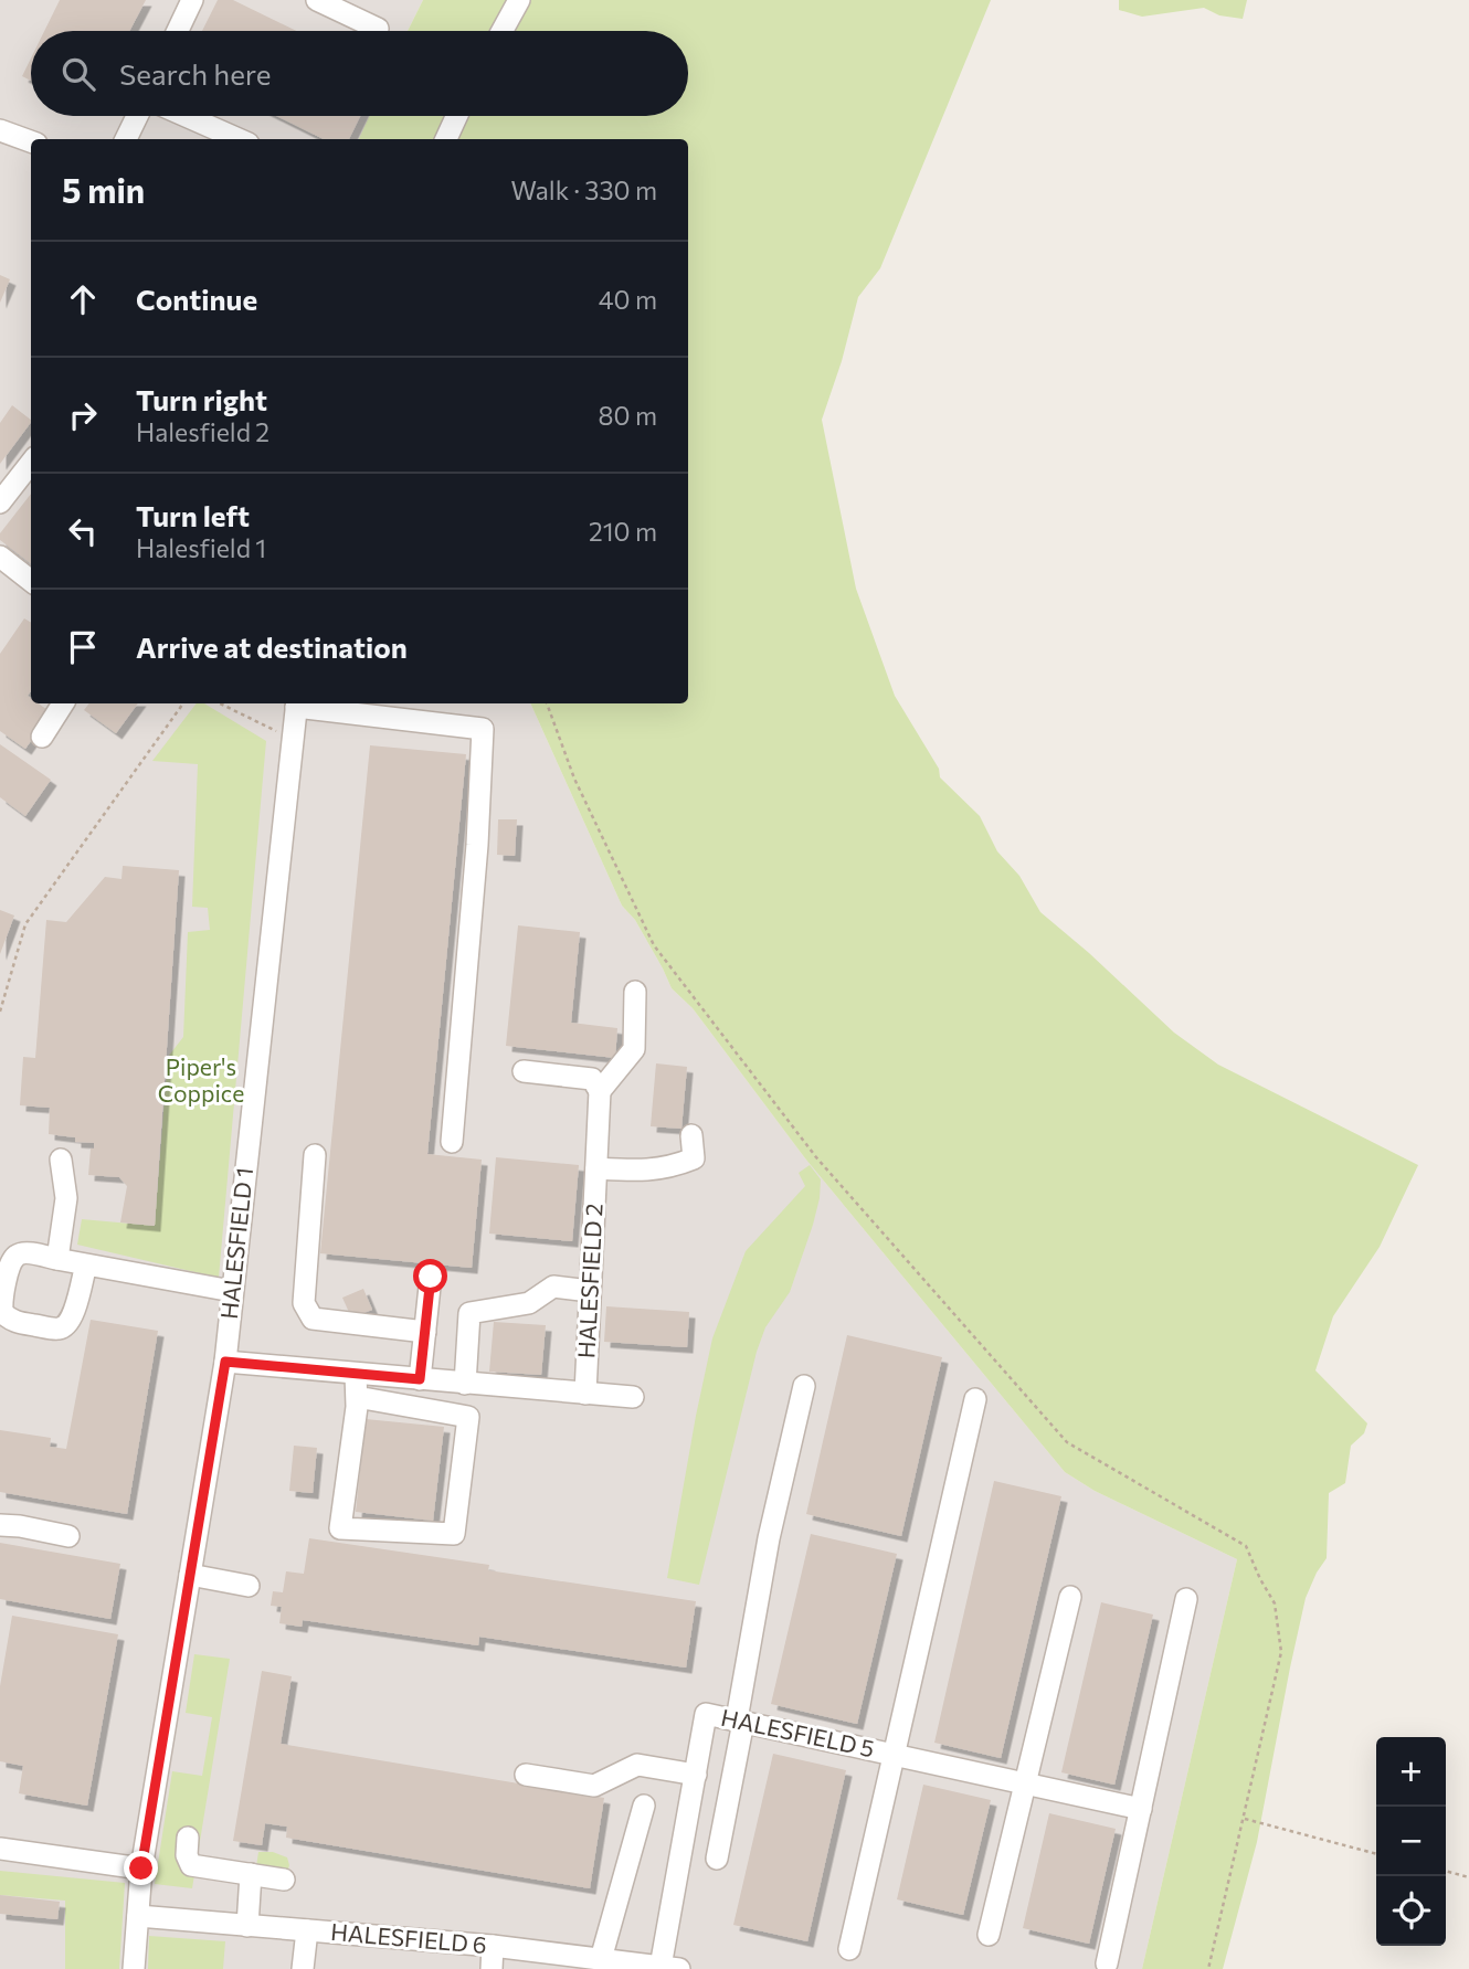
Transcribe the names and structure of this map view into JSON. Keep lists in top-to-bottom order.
{
  "streets": {
    "street": [
      "HALESFIELD 1",
      "HALESFIELD 2",
      "HALESFIELD 5",
      "HALESFIELD 6"
    ]
  },
  "crossings": [
    ["HALESFIELD 1", "HALESFIELD 2"],
    ["HALESFIELD 1", "HALESFIELD 6"],
    ["HALESFIELD 5", "HALESFIELD 6"]
  ],
  "parks": ["Piper's Coppice"],
  "page": {
    "search": "Search here",
    "heading": ["5 min", "Walk · 330 m"],
    "list": [
      ["Continue", "40 m"],
      ["Turn right", "Halesfield 2", "80 m"],
      ["Turn left", "Halesfield 1", "210 m"],
      "Arrive at destination"
    ],
    "map_buttons": ["+", "−"]
  }
}
